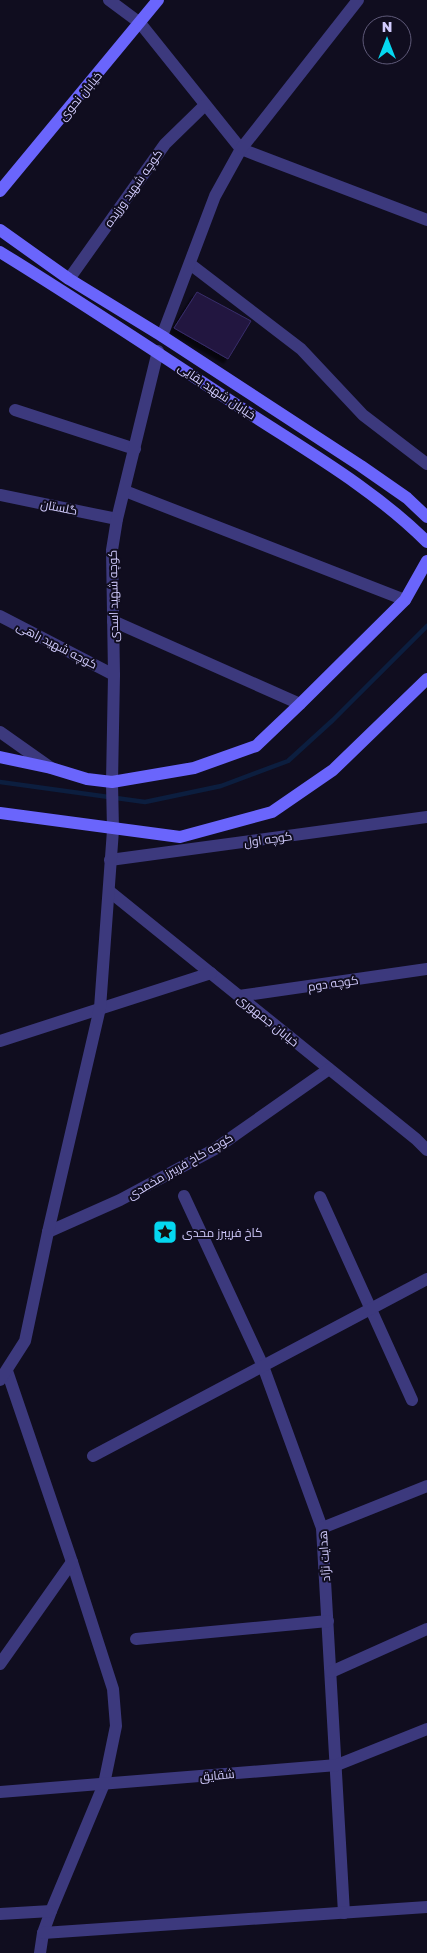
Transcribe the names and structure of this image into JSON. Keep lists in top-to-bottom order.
{
  "streets": {
    "main road": ["خیابان نحوی", "خیابان شهید بقایی"],
    "street": [
      "کوچه شهید ورزیده",
      "گلستان",
      "کوچه شهید اسدی",
      "کوچه شهید راهی",
      "کوچه اول",
      "کوچه دوم",
      "خیابان جمهوری",
      "کوچه کاخ فریبرز مخمدی",
      "هدایت نژاد",
      "شقایق"
    ]
  },
  "crossings": [
    ["کوچه شهید ورزیده", "خیابان شهید بقایی"],
    ["خیابان شهید بقایی", "کوچه شهید اسدی"],
    ["گلستان", "کوچه شهید اسدی"],
    ["کوچه شهید اسدی", "کوچه شهید راهی"],
    ["کوچه شهید اسدی", "کوچه اول"],
    ["کوچه شهید اسدی", "خیابان جمهوری"],
    ["کوچه شهید اسدی", "کوچه کاخ فریبرز مخمدی"],
    ["کوچه دوم", "خیابان جمهوری"],
    ["خیابان جمهوری", "کوچه کاخ فریبرز مخمدی"],
    ["هدایت نژاد", "شقایق"]
  ],
  "places": {
    "place": ["کاخ فریبرز محدی"]
  },
  "north": "top"
}
